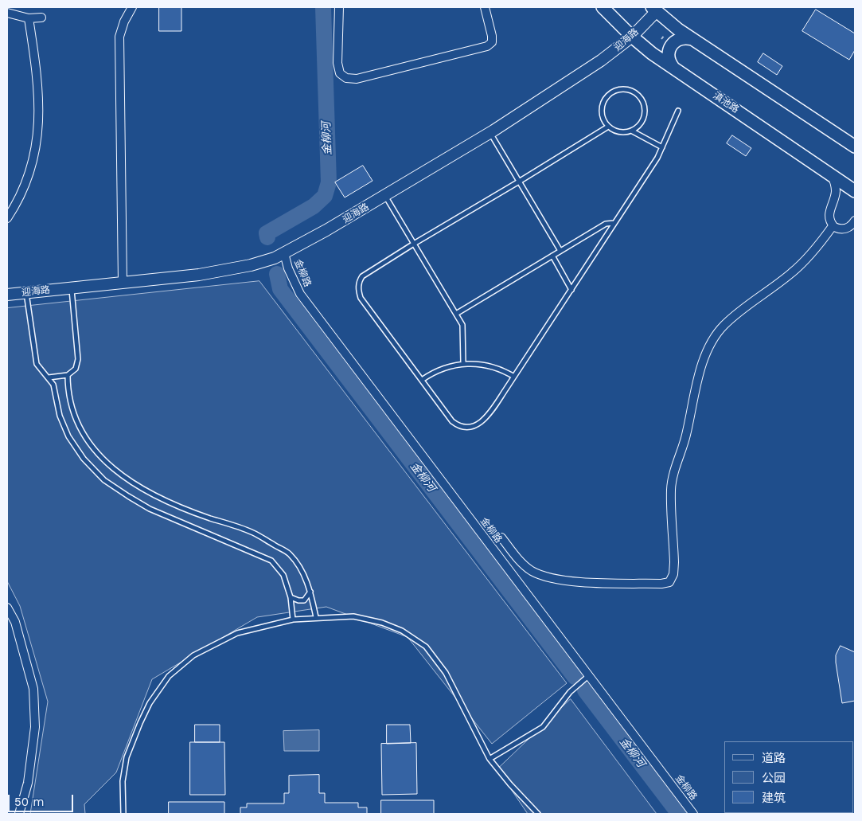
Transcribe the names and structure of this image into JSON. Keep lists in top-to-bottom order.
{
  "streets": {
    "main road": ["滇池路"],
    "street": ["迎海路", "金柳路"]
  },
  "crossings": [
    ["迎海路", "滇池路"],
    ["迎海路", "金柳路"]
  ],
  "water": ["金柳河"],
  "legend": ["道路", "公园", "建筑"],
  "scale_bar": "50 m"
}
